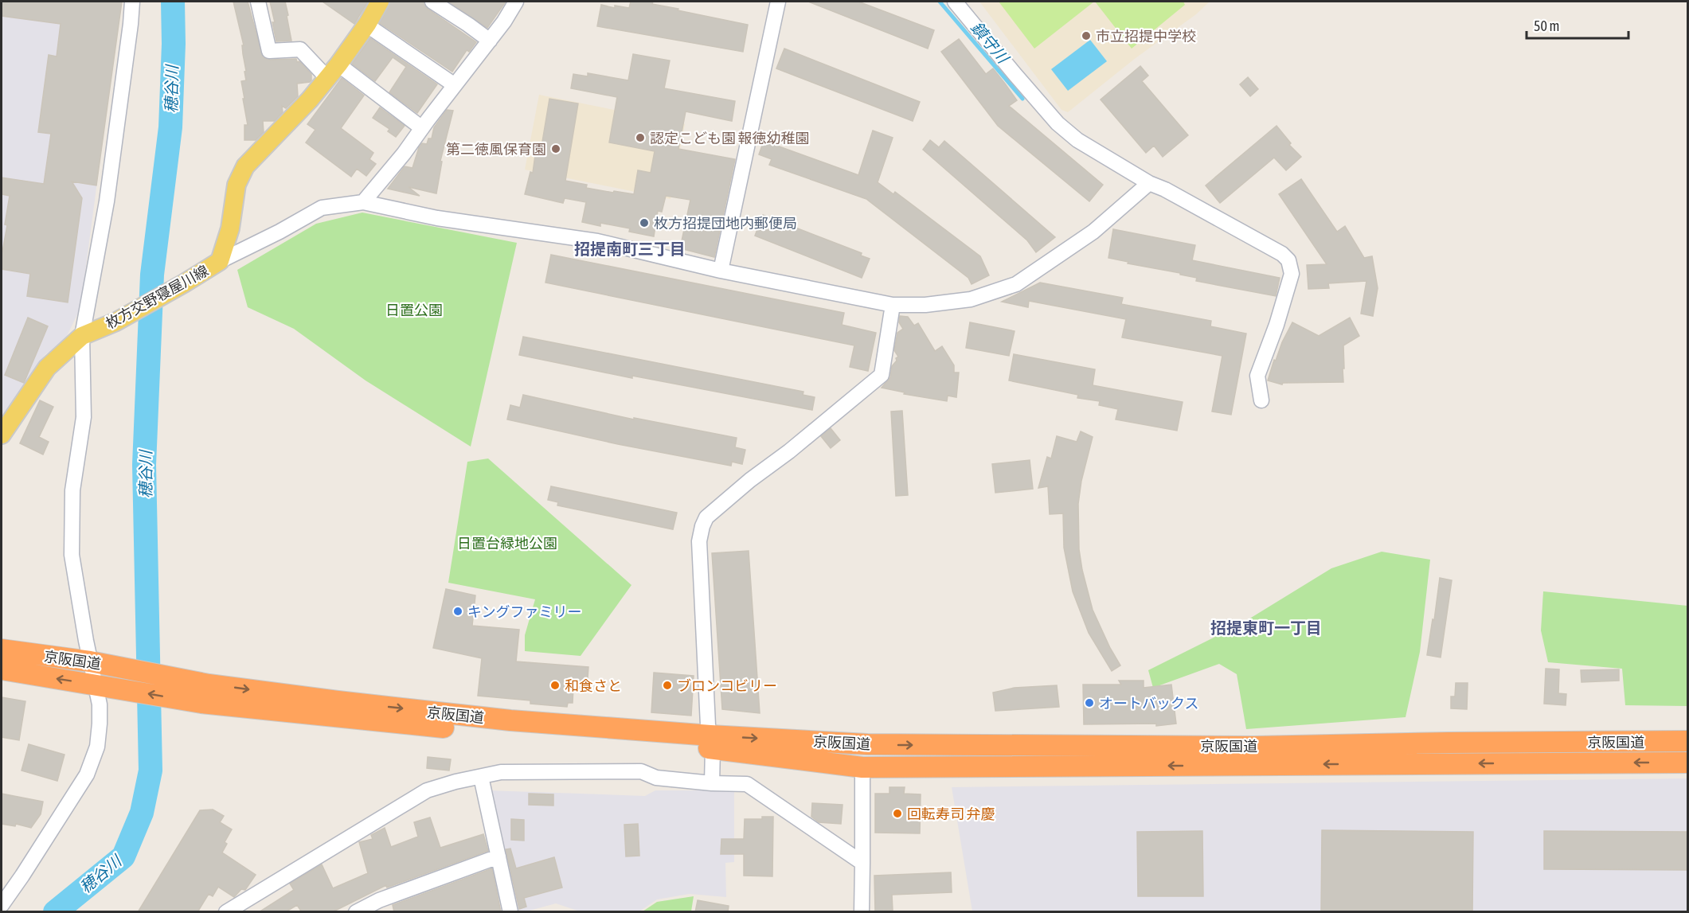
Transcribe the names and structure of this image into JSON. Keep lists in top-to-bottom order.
{
  "streets": {
    "highway": ["京阪国道"],
    "main road": ["枚方交野寝屋川線"]
  },
  "districts": ["招提南町三丁目", "招提東町一丁目"],
  "water": ["鎮守川", "穂谷川"],
  "parks": ["日置公園", "日置台緑地公園"],
  "places": [
    "市立招提中学校",
    "認定こども園 報徳幼稚園",
    "第二徳風保育園",
    "枚方招提団地内郵便局",
    "キングファミリー",
    "和食さと",
    "ブロンコビリー",
    "オートバックス",
    "回転寿司 弁慶"
  ],
  "scale_bar": "50 m"
}
